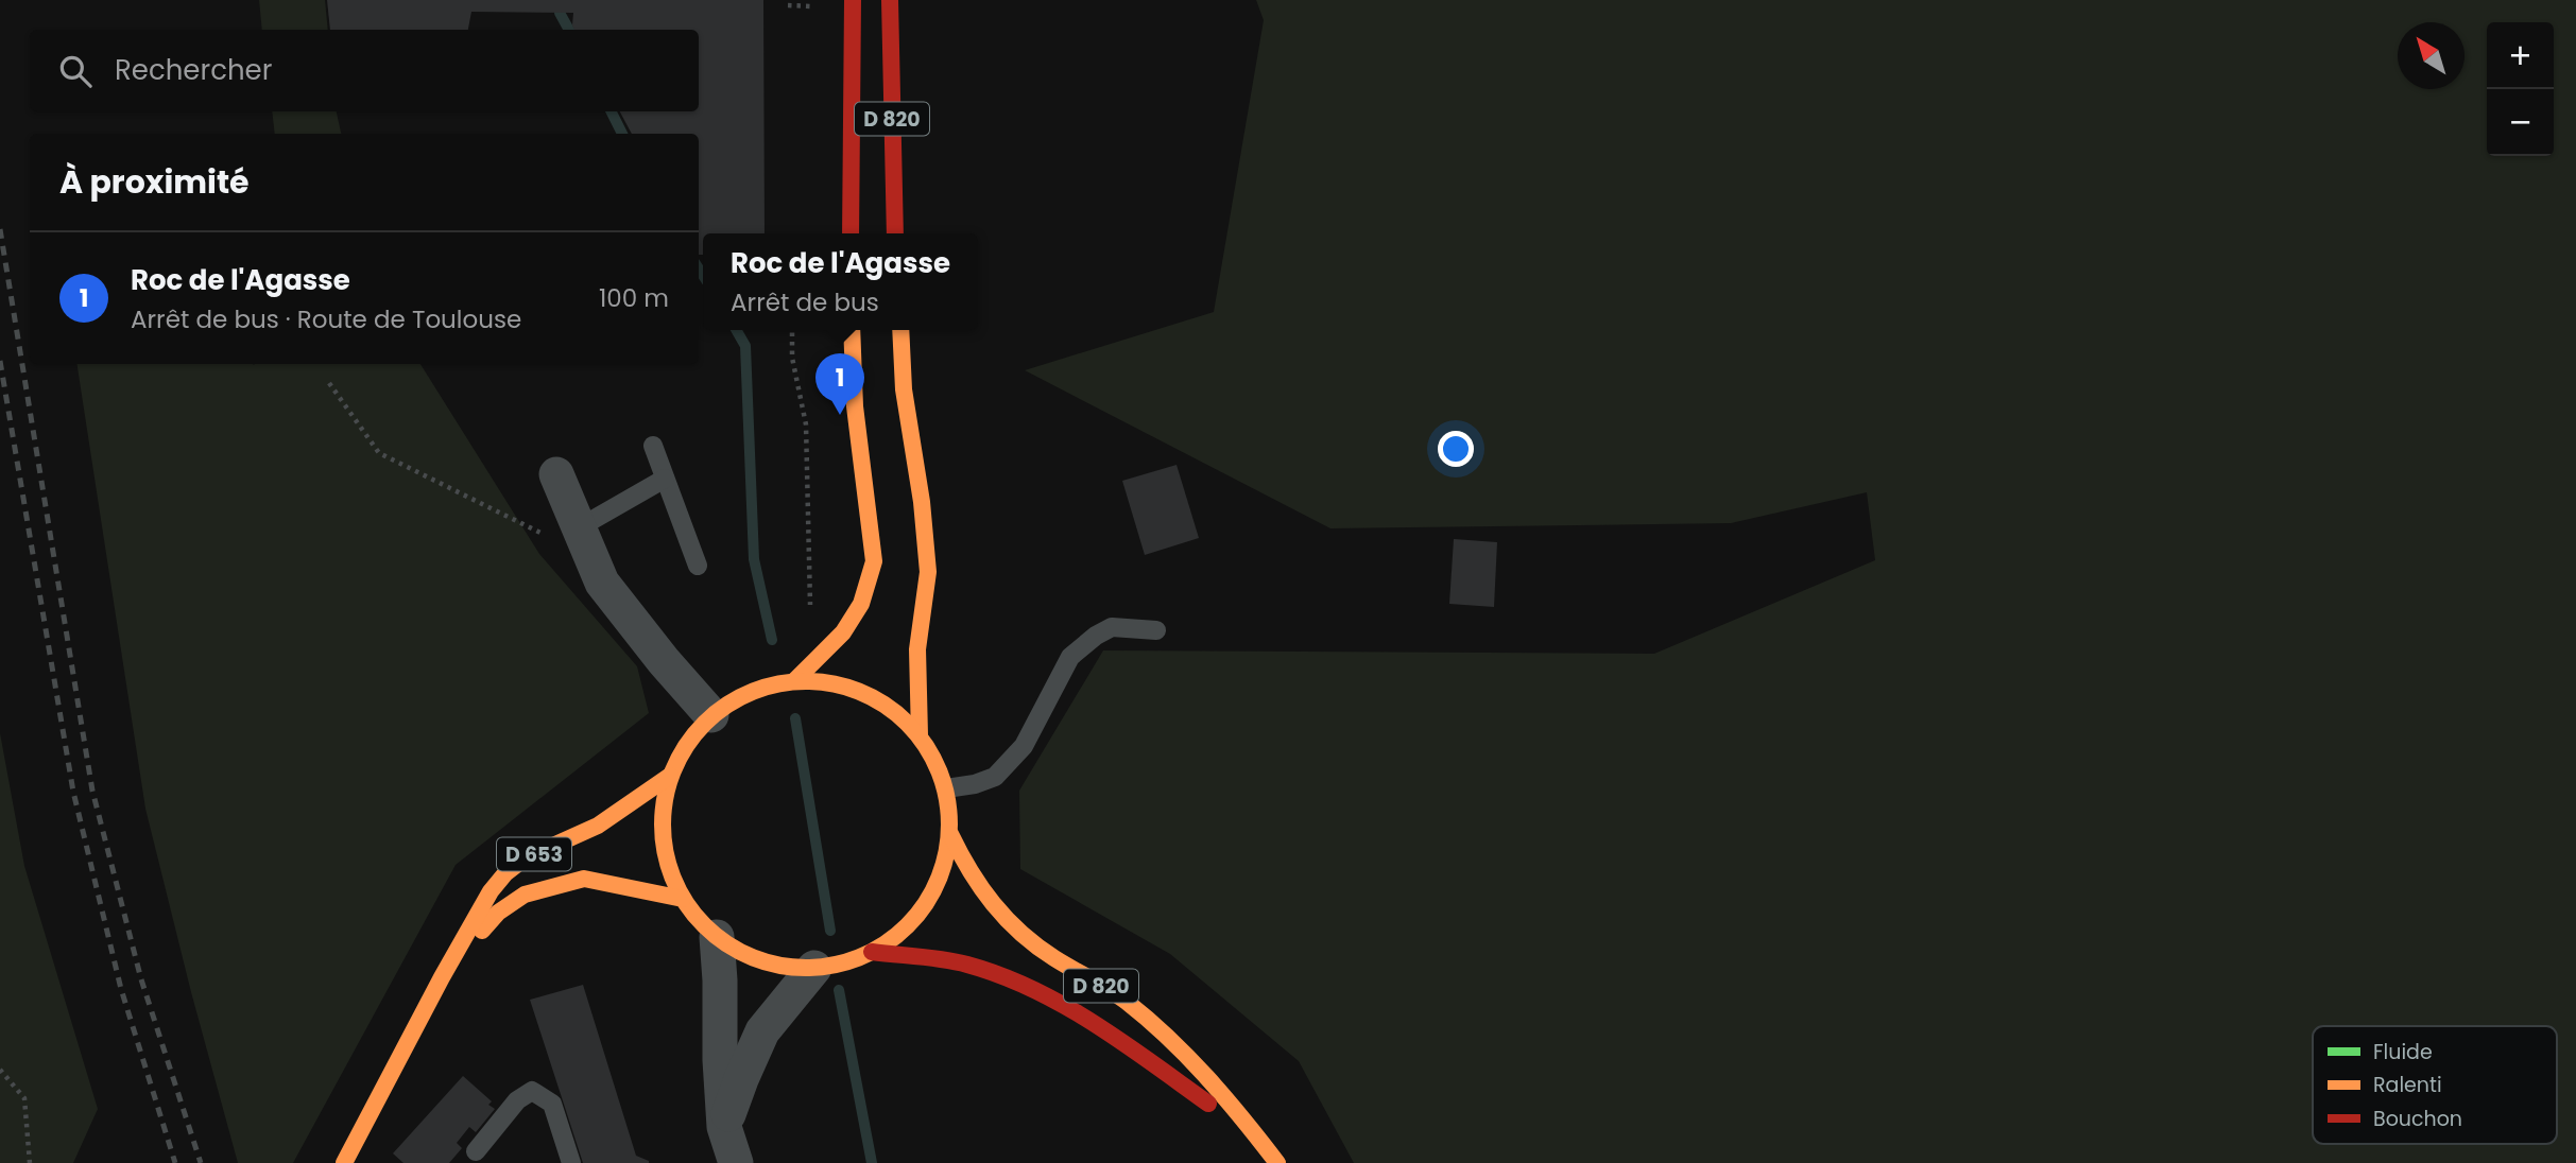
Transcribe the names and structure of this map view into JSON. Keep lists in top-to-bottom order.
{
  "streets": {
    "main road": ["D 820", "D 653"]
  },
  "legend": ["Fluide", "Ralenti", "Bouchon"],
  "north": "top left",
  "page": {
    "map_buttons": ["+", "−"],
    "search": "Rechercher",
    "heading": "À proximité",
    "list": [
      {
        "mark": "1",
        "name": "Roc de l'Agasse",
        "note": "Arrêt de bus · Route de Toulouse",
        "value": "100 m"
      }
    ],
    "popup": ["Roc de l'Agasse", "Arrêt de bus"],
    "pins": "1"
  }
}
